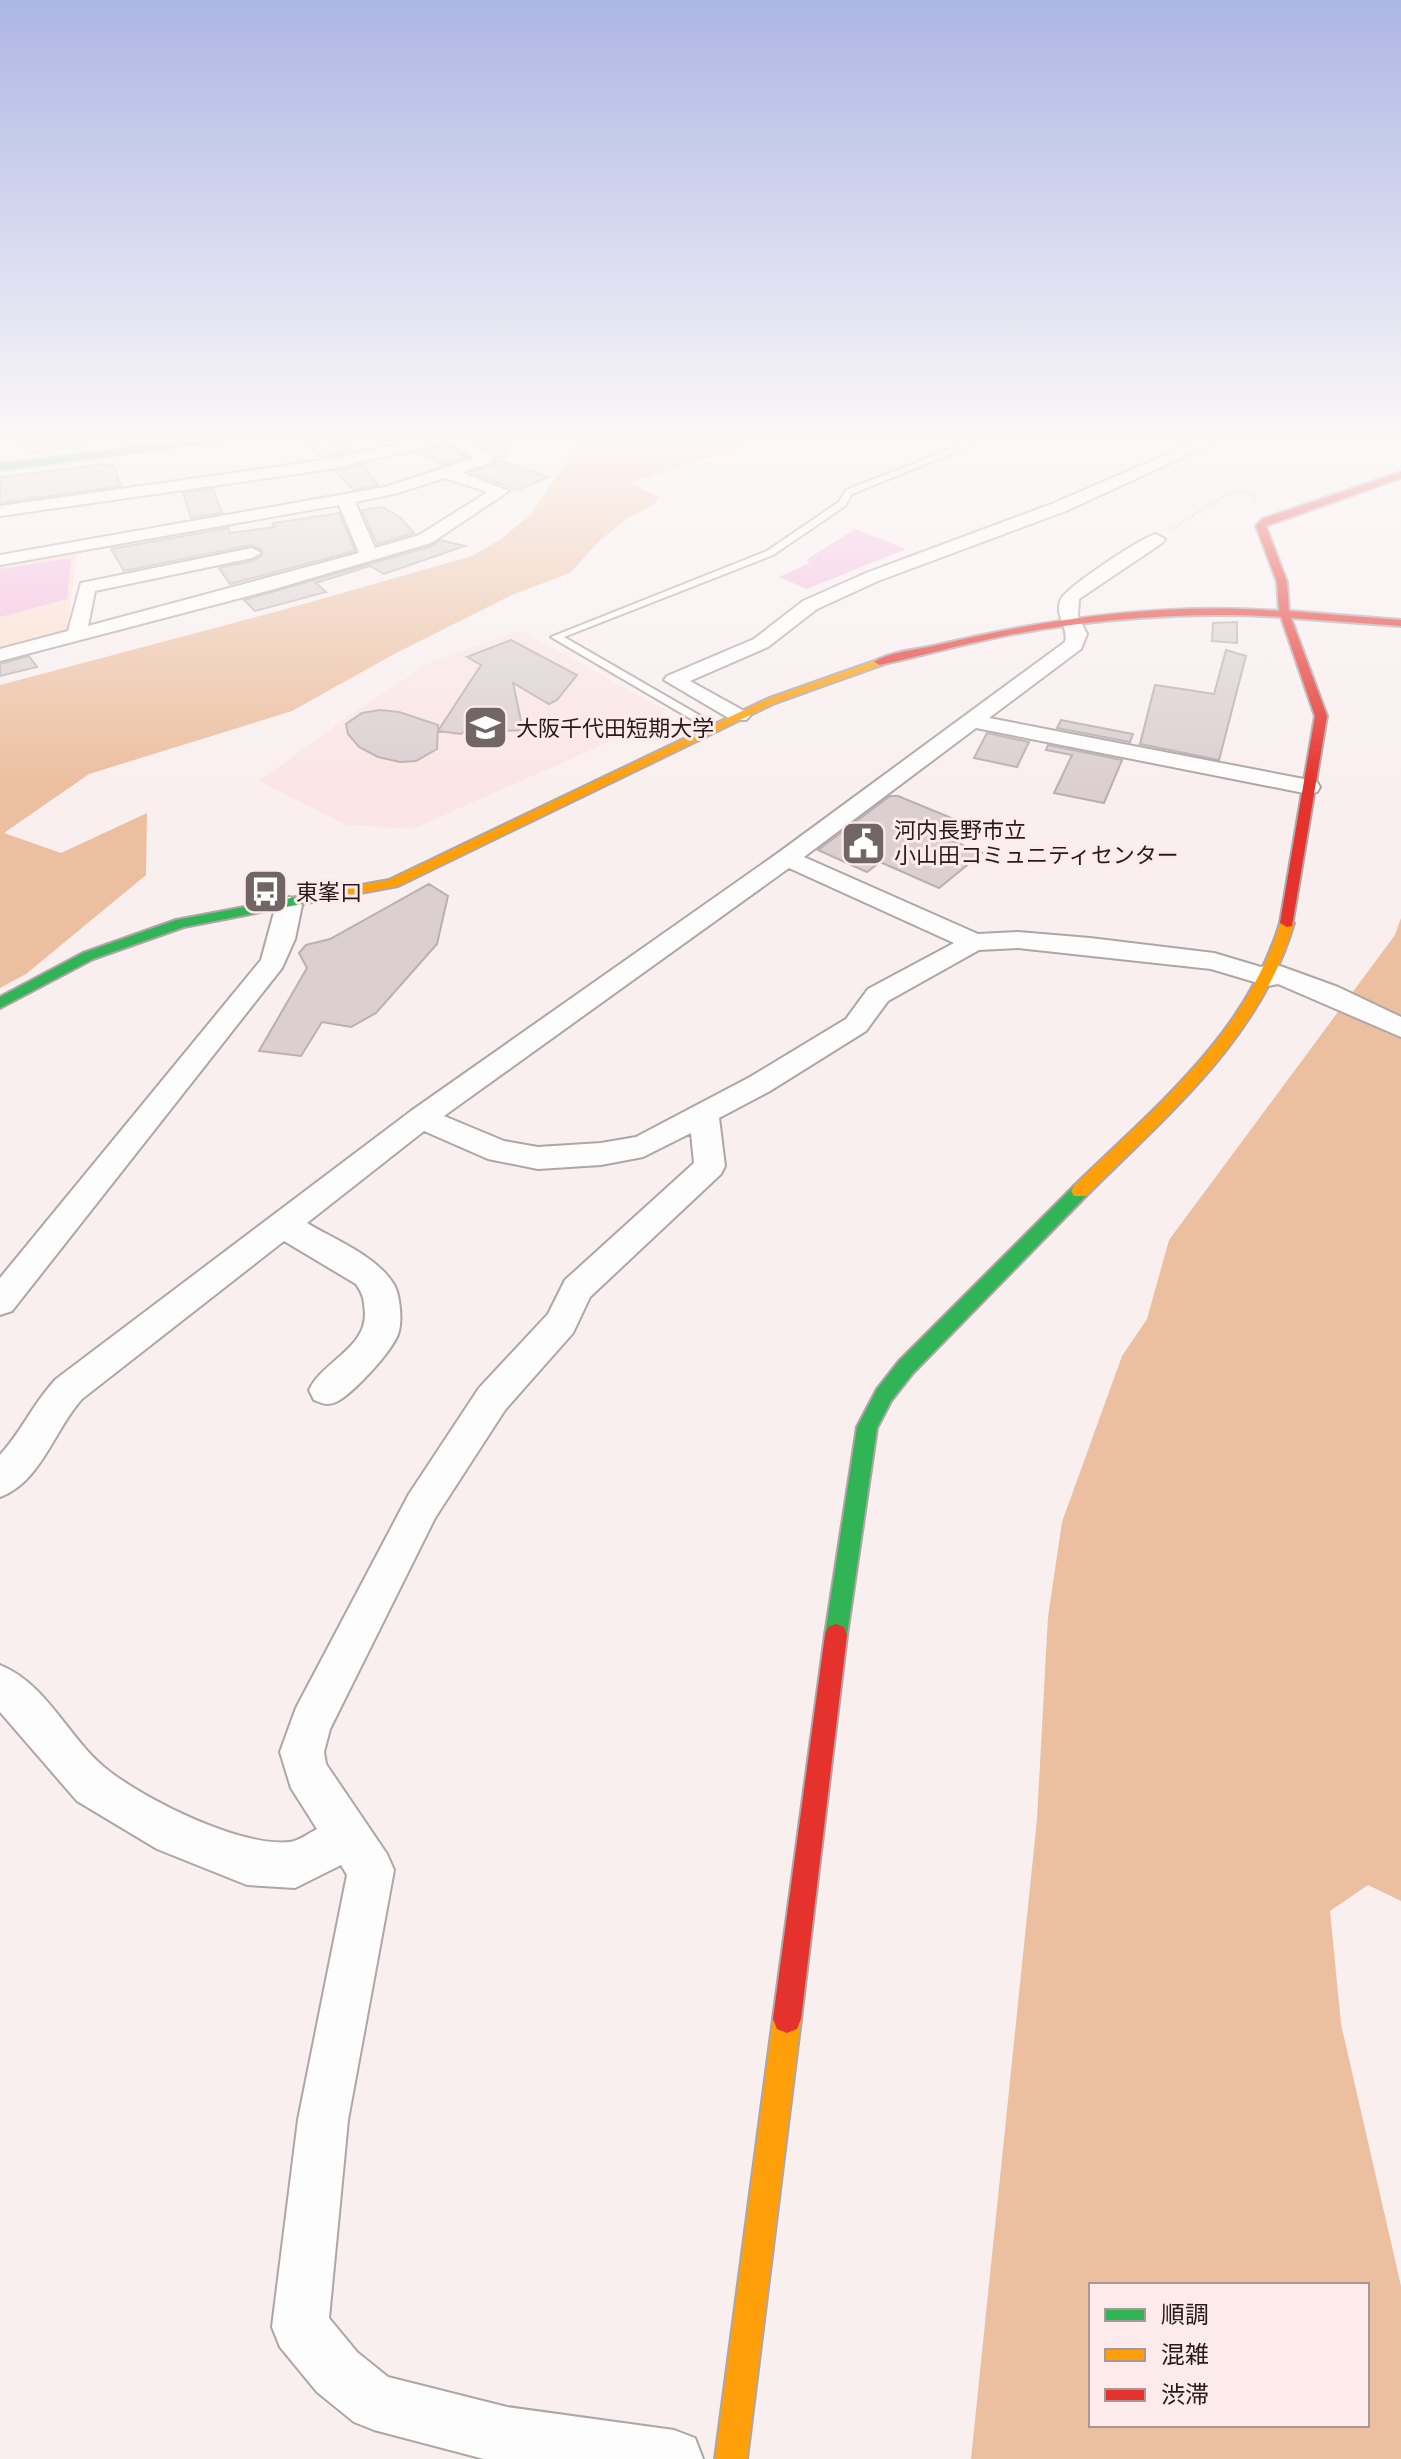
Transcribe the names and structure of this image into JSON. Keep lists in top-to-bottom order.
{
  "places": {
    "school or university": ["大阪千代田短期大学"],
    "public building": ["河内長野市立 小山田コミュニティセンター"],
    "bus stop": ["東峯口"]
  },
  "legend": ["順調", "混雑", "渋滞"]
}
